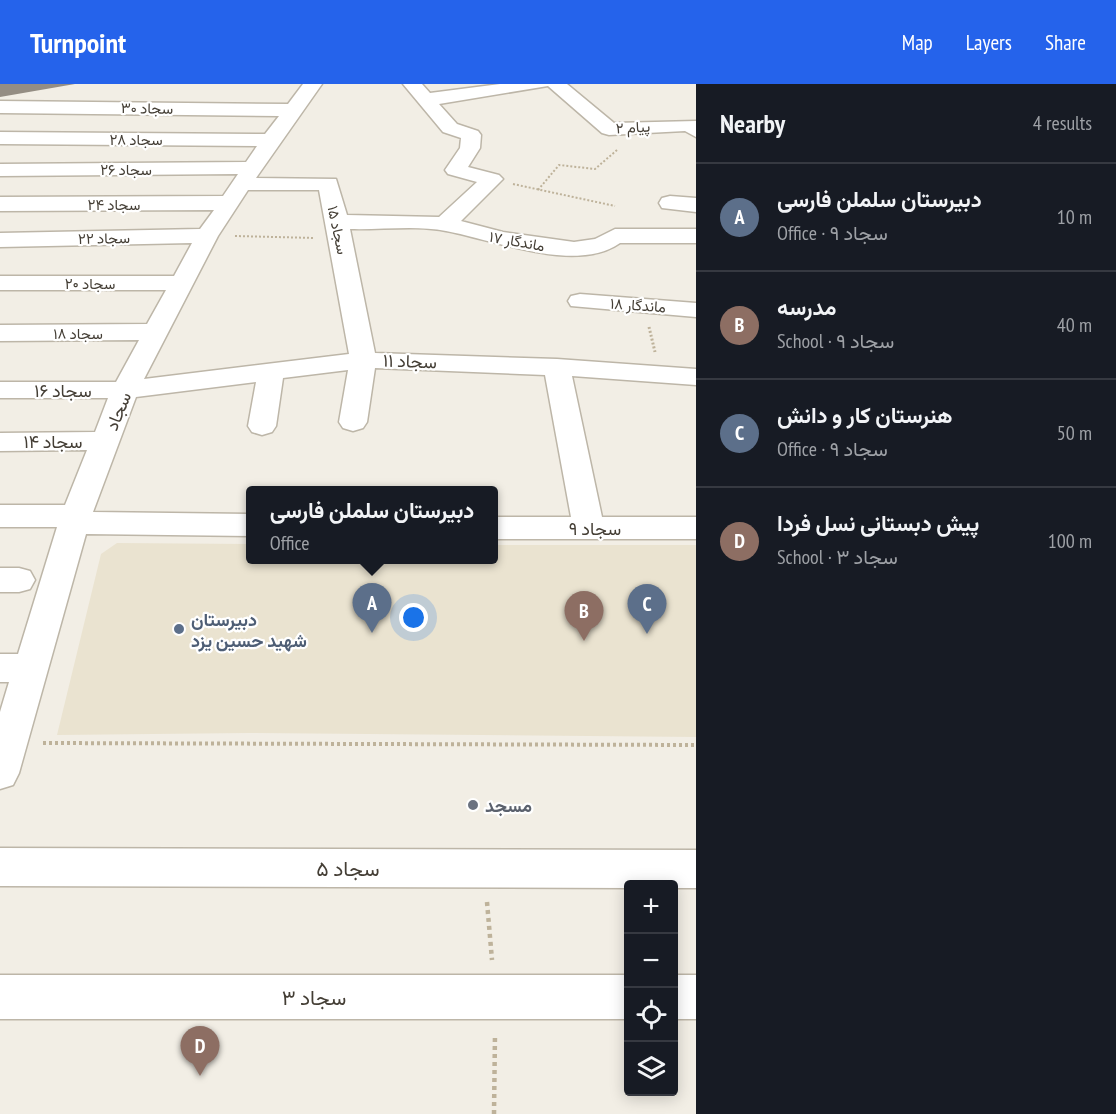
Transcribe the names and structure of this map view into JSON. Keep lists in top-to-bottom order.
{
  "streets": {
    "street": [
      "سجاد ۳۰",
      "پیام ۲",
      "سجاد ۲۸",
      "سجاد ۲۶",
      "سجاد ۲۴",
      "سجاد ۱۵",
      "سجاد ۲۲",
      "ماندگار ۱۷",
      "سجاد ۲۰",
      "ماندگار ۱۸",
      "سجاد ۱۸",
      "سجاد ۱۱",
      "سجاد ۱۶",
      "سجاد",
      "سجاد ۱۴",
      "سجاد ۹",
      "سجاد ۵",
      "سجاد ۳"
    ]
  },
  "crossings": [
    ["سجاد ۳۰", "سجاد"],
    ["سجاد ۲۸", "سجاد"],
    ["سجاد ۲۶", "سجاد ۲۴"],
    ["سجاد ۲۶", "سجاد ۱۵"],
    ["سجاد ۲۶", "سجاد"],
    ["سجاد ۲۴", "سجاد ۱۵"],
    ["سجاد ۲۴", "سجاد"],
    ["سجاد ۱۵", "ماندگار ۱۷"],
    ["سجاد ۱۵", "سجاد ۱۱"],
    ["سجاد ۱۵", "سجاد"],
    ["سجاد ۲۲", "سجاد"],
    ["سجاد ۲۰", "سجاد"],
    ["سجاد ۱۸", "سجاد"],
    ["سجاد ۱۱", "سجاد ۱۶"],
    ["سجاد ۱۱", "سجاد"],
    ["سجاد ۱۶", "سجاد"],
    ["سجاد", "سجاد ۱۴"]
  ],
  "places": ["دبیرستان شهید حسین یزد", "مسجد"],
  "page": {
    "header": "Turnpoint",
    "nav": ["Map", "Layers", "Share"],
    "heading": ["Nearby", "4 results"],
    "list": [
      {
        "mark": "A",
        "name": "دبیرستان سلملن فارسی",
        "note": "Office · سجاد ۹",
        "value": "10 m"
      },
      {
        "mark": "B",
        "name": "مدرسه",
        "note": "School · سجاد ۹",
        "value": "40 m"
      },
      {
        "mark": "C",
        "name": "هنرستان کار و دانش",
        "note": "Office · سجاد ۹",
        "value": "50 m"
      },
      {
        "mark": "D",
        "name": "پیش دبستانی نسل فردا",
        "note": "School · سجاد ۳",
        "value": "100 m"
      }
    ],
    "popup": ["دبیرستان سلملن فارسی", "Office"],
    "pins": [
      "A",
      "C",
      "B",
      "D"
    ],
    "map_buttons": ["+", "−"]
  }
}
